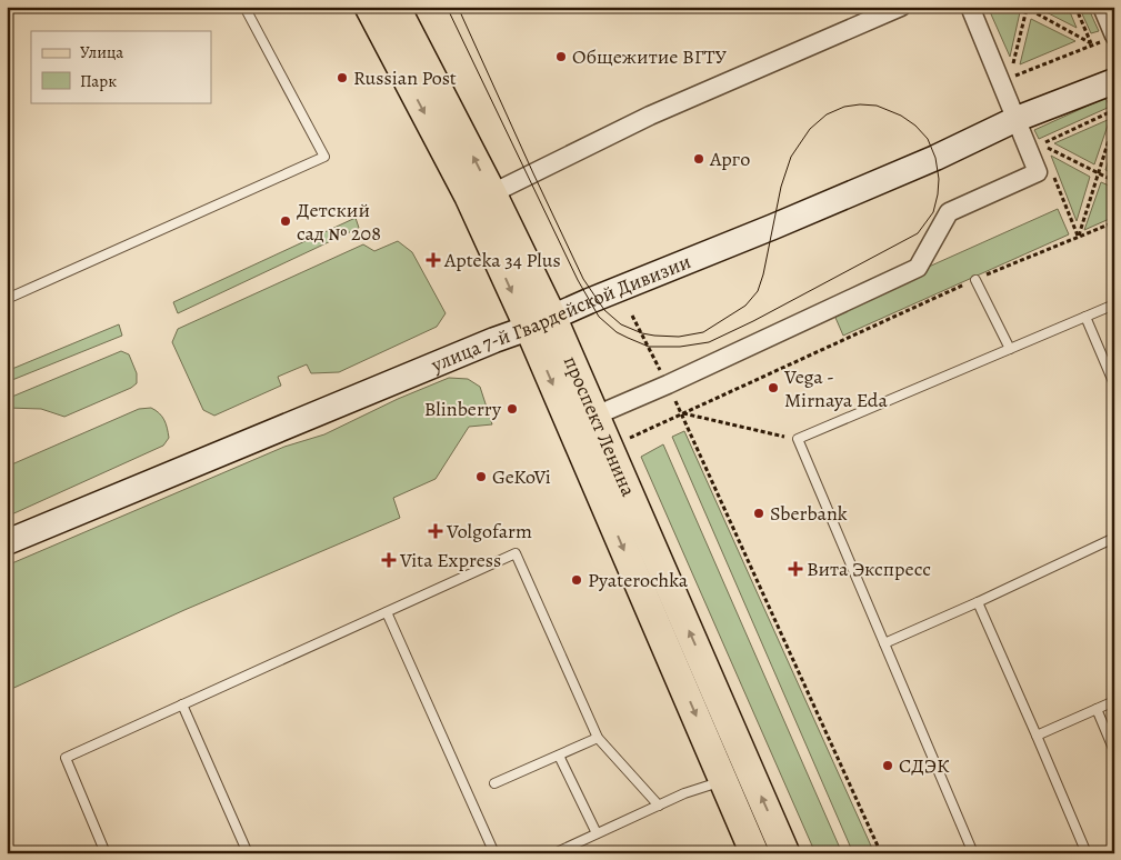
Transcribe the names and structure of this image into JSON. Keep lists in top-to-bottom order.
{
  "streets": {
    "main road": ["улица 7-й Гвардейской Дивизии", "проспект Ленина"]
  },
  "crossings": [
    ["улица 7-й Гвардейской Дивизии", "проспект Ленина"]
  ],
  "places": {
    "other": [
      "Общежитие ВГТУ",
      "Russian Post",
      "Арго",
      "Детский сад № 208",
      "Vega - Mirnaya Eda",
      "Blinberry",
      "GeKoVi",
      "Sberbank",
      "Pyaterochka",
      "СДЭК"
    ],
    "health": [
      "Apteka 34 Plus",
      "Volgofarm",
      "Vita Express",
      "Вита Экспресс"
    ]
  },
  "legend": ["Улица", "Парк"]
}
